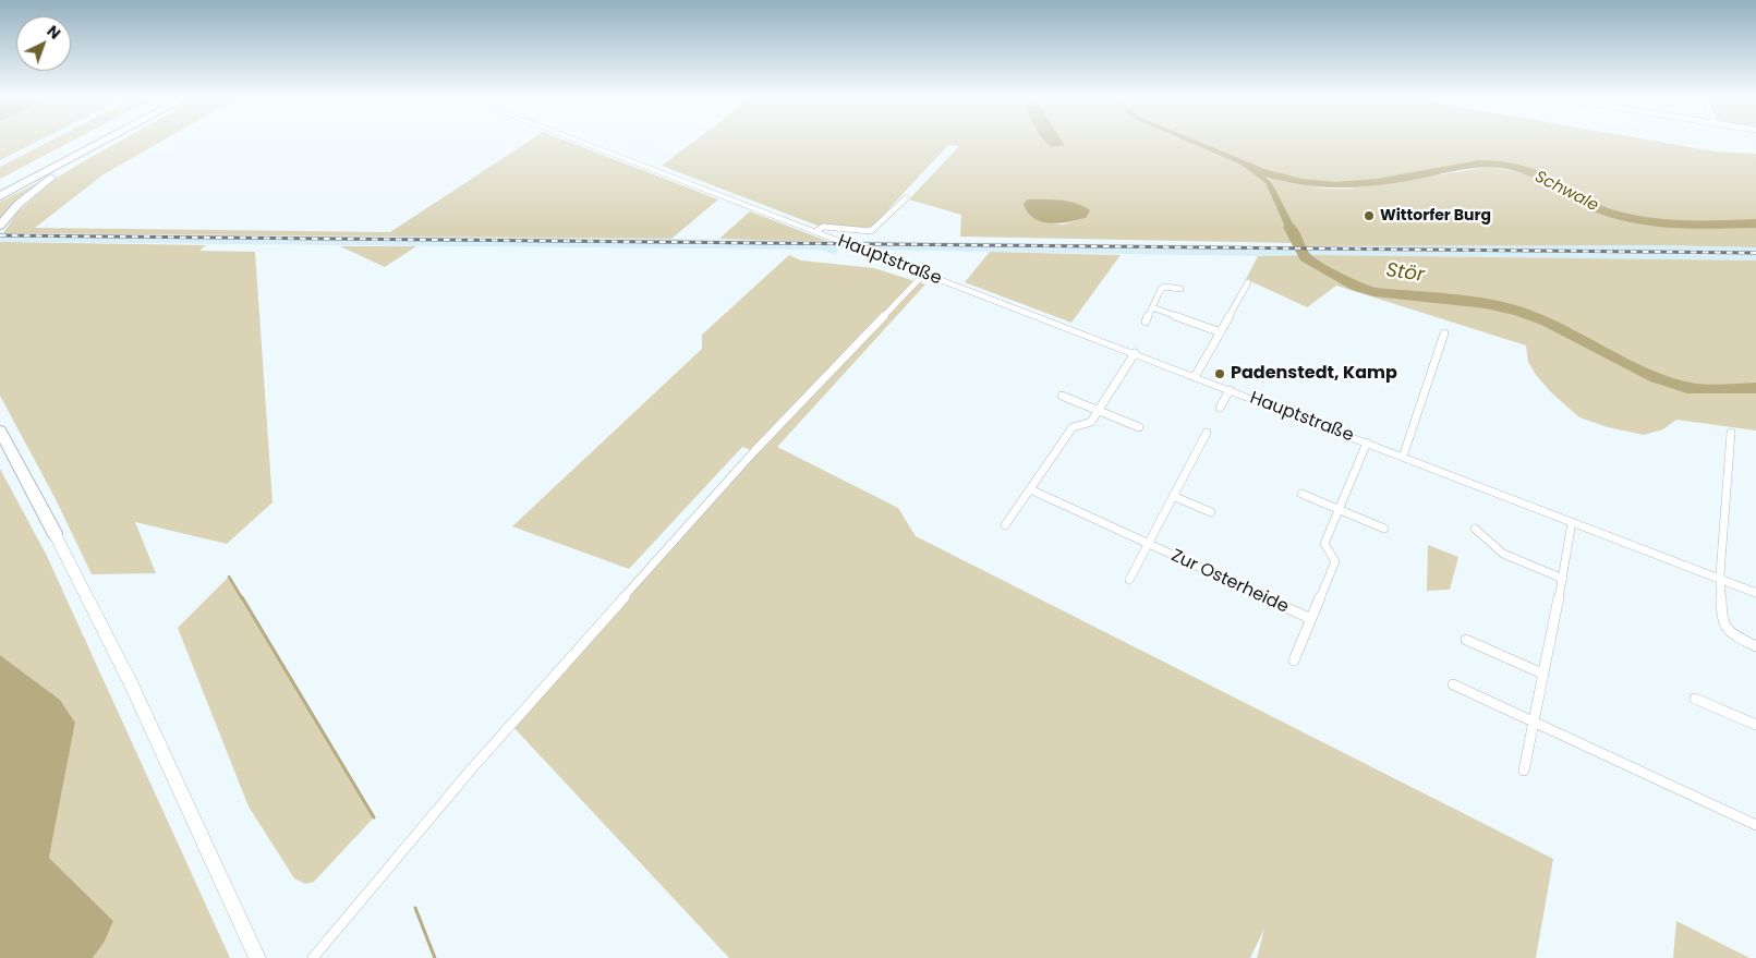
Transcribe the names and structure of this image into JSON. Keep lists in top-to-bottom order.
{
  "streets": {
    "street": ["Hauptstraße", "Zur Osterheide"]
  },
  "crossings": [
    ["Hauptstraße", "Zur Osterheide"]
  ],
  "water": ["Schwale", "Stör"],
  "places": ["Wittorfer Burg", "Padenstedt, Kamp"],
  "north": "top right"
}
